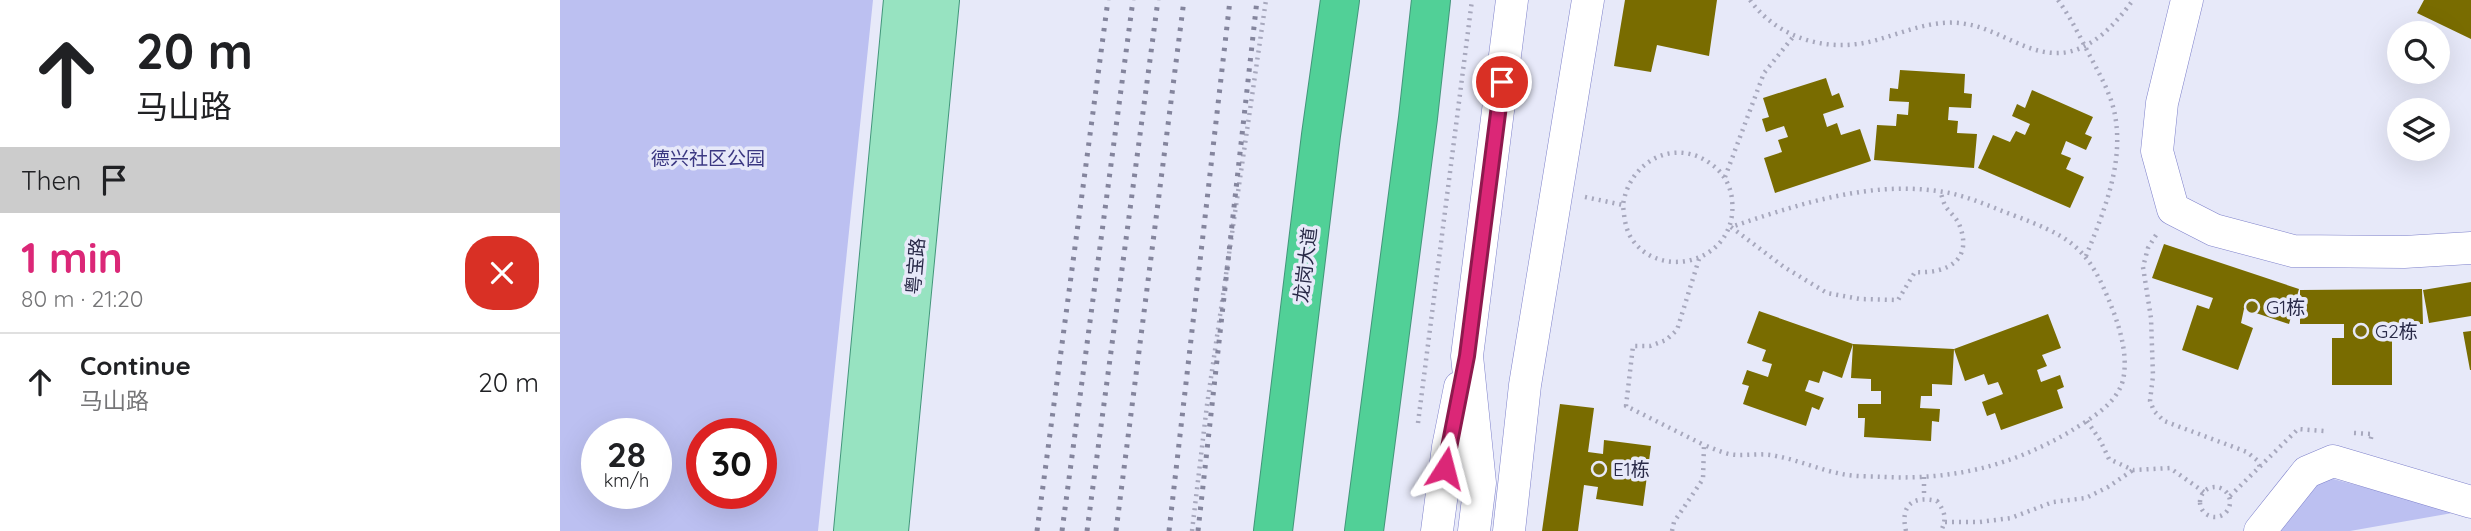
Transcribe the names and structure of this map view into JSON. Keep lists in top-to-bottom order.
{
  "streets": {
    "highway": ["龙岗大道"],
    "main road": ["粤宝路"]
  },
  "parks": ["德兴社区公园"],
  "places": ["G1栋", "G2栋", "E1栋"],
  "page": {
    "turn": ["20 m", "马山路"],
    "then": "Then",
    "heading": ["1 min", "80 m · 21:20"],
    "list": [
      {
        "name": "Continue",
        "note": "马山路",
        "value": "20 m"
      }
    ],
    "speed": "28 km/h",
    "limit": "30"
  }
}
